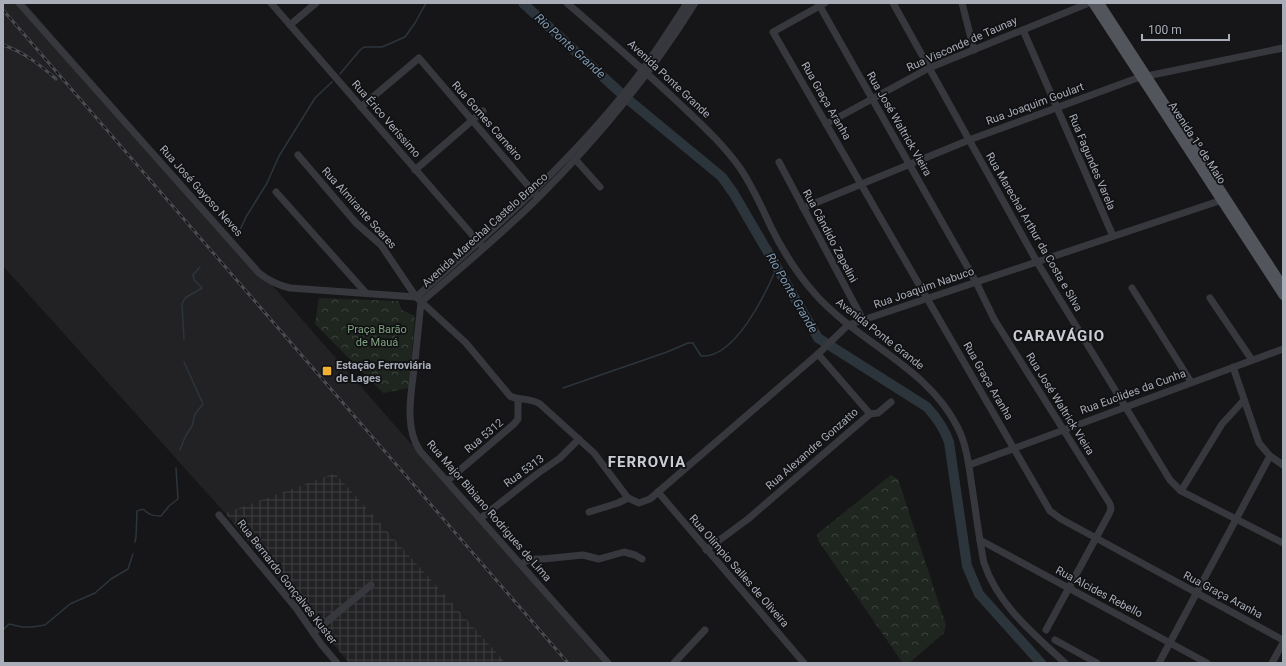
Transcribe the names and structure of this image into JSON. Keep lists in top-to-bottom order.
{
  "streets": {
    "main road": ["Avenida 1º de Maio"],
    "street": [
      "Rua Visconde de Taunay",
      "Avenida Ponte Grande",
      "Rua Graça Aranha",
      "Rua Joaquim Goulart",
      "Rua Érico Veríssimo",
      "Rua Gomes Carneiro",
      "Rua José Waltrick Vieira",
      "Rua Fagundes Varela",
      "Rua José Gayoso Neves",
      "Rua Almirante Soares",
      "Avenida Marechal Castelo Branco",
      "Rua Marechal Arthur da Costa e Silva",
      "Rua Cândido Zapelini",
      "Rua Joaquim Nabuco",
      "Rua Euclides da Cunha",
      "Rua 5312",
      "Rua Alexandre Gonzatto",
      "Rua 5313",
      "Rua Major Bibiano Rodrigues de Lima",
      "Rua Olímpio Salles de Oliveira",
      "Rua Bernardo Gonçalves Kuster",
      "Rua Alcides Rebello"
    ]
  },
  "crossings": [
    ["Rua Visconde de Taunay", "Rua Graça Aranha"],
    ["Rua Visconde de Taunay", "Rua José Waltrick Vieira"],
    ["Rua Visconde de Taunay", "Rua Fagundes Varela"],
    ["Rua Visconde de Taunay", "Rua Marechal Arthur da Costa e Silva"],
    ["Avenida Ponte Grande", "Avenida Marechal Castelo Branco"],
    ["Avenida Ponte Grande", "Rua Joaquim Nabuco"],
    ["Avenida Ponte Grande", "Rua Euclides da Cunha"],
    ["Avenida Ponte Grande", "Rua Alcides Rebello"],
    ["Rua Graça Aranha", "Rua Joaquim Goulart"],
    ["Rua Graça Aranha", "Rua José Waltrick Vieira"],
    ["Rua Graça Aranha", "Rua Joaquim Nabuco"],
    ["Rua Graça Aranha", "Rua Euclides da Cunha"],
    ["Rua Joaquim Goulart", "Rua José Waltrick Vieira"],
    ["Rua Joaquim Goulart", "Avenida 1º de Maio"],
    ["Rua Joaquim Goulart", "Rua Fagundes Varela"],
    ["Rua Joaquim Goulart", "Rua Marechal Arthur da Costa e Silva"],
    ["Rua Joaquim Goulart", "Rua Cândido Zapelini"],
    ["Rua Érico Veríssimo", "Rua Gomes Carneiro"],
    ["Rua Érico Veríssimo", "Avenida Marechal Castelo Branco"],
    ["Rua Gomes Carneiro", "Avenida Marechal Castelo Branco"],
    ["Rua José Waltrick Vieira", "Rua Joaquim Nabuco"],
    ["Rua José Waltrick Vieira", "Rua Euclides da Cunha"],
    ["Rua José Waltrick Vieira", "Rua Alcides Rebello"],
    ["Avenida 1º de Maio", "Rua Joaquim Nabuco"],
    ["Rua Fagundes Varela", "Rua Joaquim Nabuco"],
    ["Rua José Gayoso Neves", "Rua Almirante Soares"],
    ["Rua José Gayoso Neves", "Avenida Marechal Castelo Branco"],
    ["Rua Almirante Soares", "Avenida Marechal Castelo Branco"],
    ["Rua Almirante Soares", "Rua 5312"],
    ["Rua Almirante Soares", "Rua Major Bibiano Rodrigues de Lima"],
    ["Avenida Marechal Castelo Branco", "Rua Major Bibiano Rodrigues de Lima"],
    ["Rua Marechal Arthur da Costa e Silva", "Rua Joaquim Nabuco"],
    ["Rua Marechal Arthur da Costa e Silva", "Rua Euclides da Cunha"],
    ["Rua Cândido Zapelini", "Rua Joaquim Nabuco"],
    ["Rua Joaquim Nabuco", "Rua Alexandre Gonzatto"],
    ["Rua Joaquim Nabuco", "Rua Olímpio Salles de Oliveira"],
    ["Rua 5312", "Rua Major Bibiano Rodrigues de Lima"],
    ["Rua Alexandre Gonzatto", "Rua Olímpio Salles de Oliveira"],
    ["Rua 5313", "Rua Major Bibiano Rodrigues de Lima"]
  ],
  "districts": ["CARAVÁGIO", "FERROVIA"],
  "water": ["Rio Ponte Grande"],
  "parks": ["Praça Barão de Mauá"],
  "places": {
    "transit": ["Estação Ferroviária de Lages"]
  },
  "scale_bar": "100 m"
}
